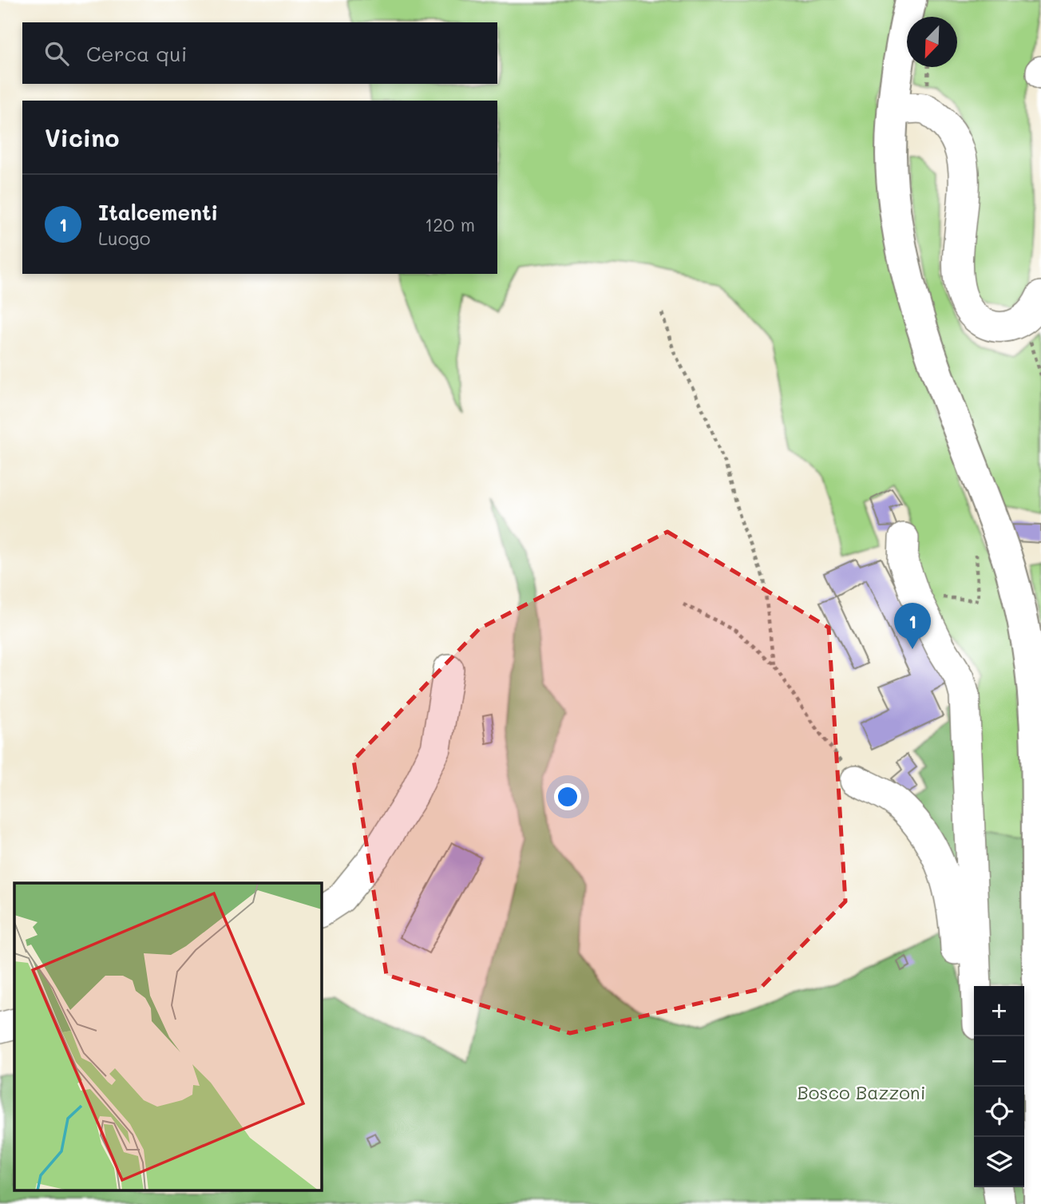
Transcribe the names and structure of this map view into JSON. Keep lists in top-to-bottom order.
{
  "parks": ["Bosco Bazzoni"],
  "north": "bottom left",
  "page": {
    "search": "Cerca qui",
    "heading": "Vicino",
    "list": [
      {
        "mark": "1",
        "name": "Italcementi",
        "note": "Luogo",
        "value": "120 m"
      }
    ],
    "pins": "1",
    "map_buttons": ["+", "−"]
  }
}
